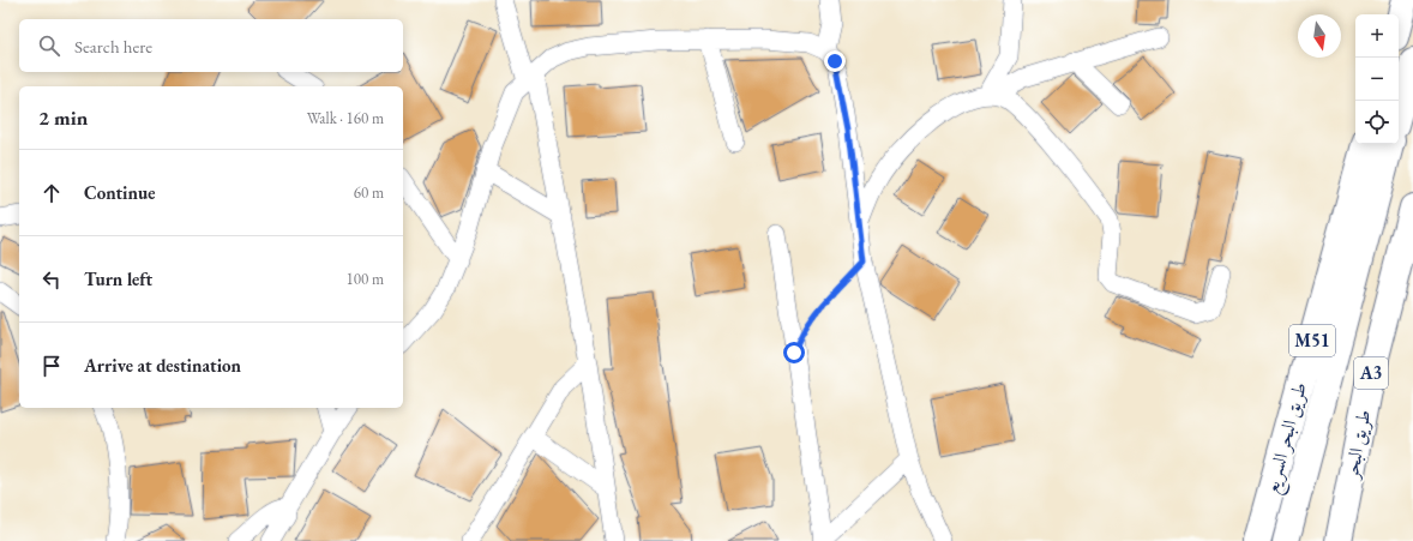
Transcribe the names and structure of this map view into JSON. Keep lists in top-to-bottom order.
{
  "streets": {
    "highway": [
      "M51",
      "A3",
      "طريق البحر السريع",
      "طريق البحر"
    ]
  },
  "north": "bottom",
  "page": {
    "map_buttons": ["+", "−"],
    "search": "Search here",
    "heading": ["2 min", "Walk · 160 m"],
    "list": [
      ["Continue", "60 m"],
      ["Turn left", "100 m"],
      "Arrive at destination"
    ]
  }
}
